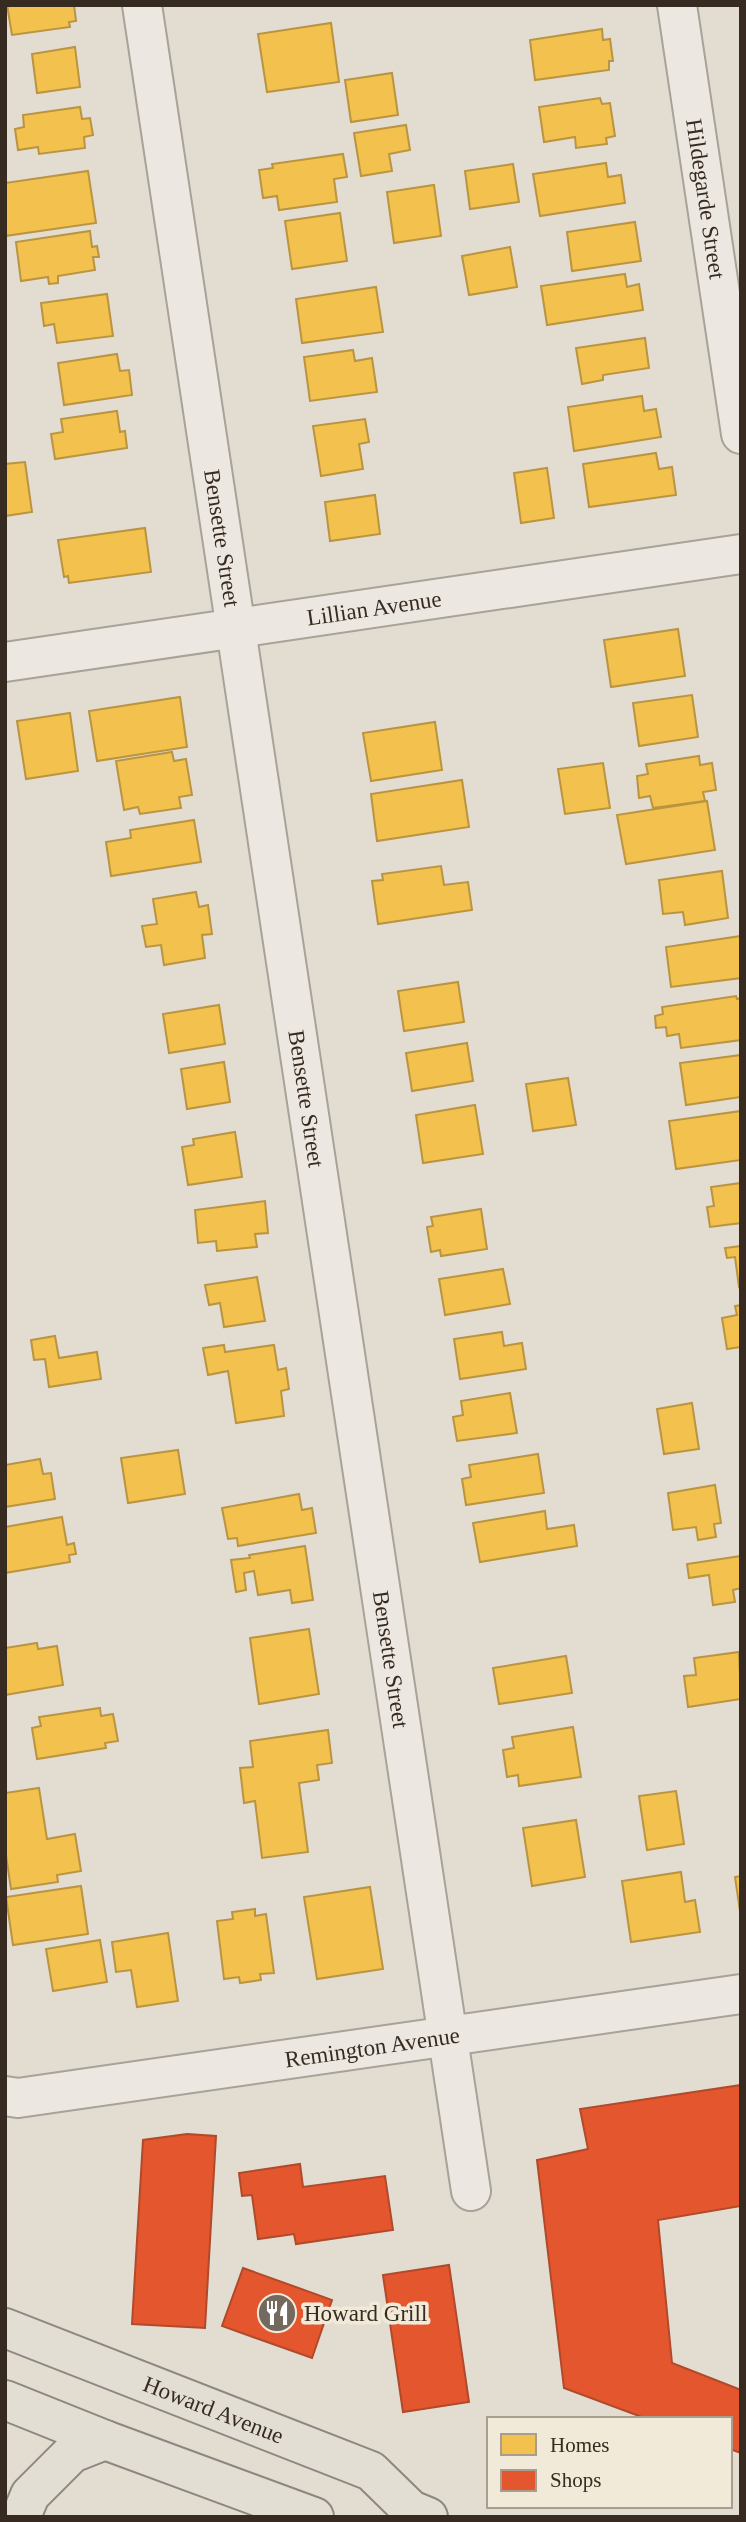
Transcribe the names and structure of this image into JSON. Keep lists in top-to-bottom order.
{
  "streets": {
    "main road": ["Howard Avenue"],
    "street": [
      "Hildegarde Street",
      "Bensette Street",
      "Lillian Avenue",
      "Remington Avenue"
    ]
  },
  "crossings": [
    ["Bensette Street", "Lillian Avenue"],
    ["Bensette Street", "Remington Avenue"]
  ],
  "places": {
    "restaurant": ["Howard Grill"]
  },
  "legend": ["Homes", "Shops"]
}
